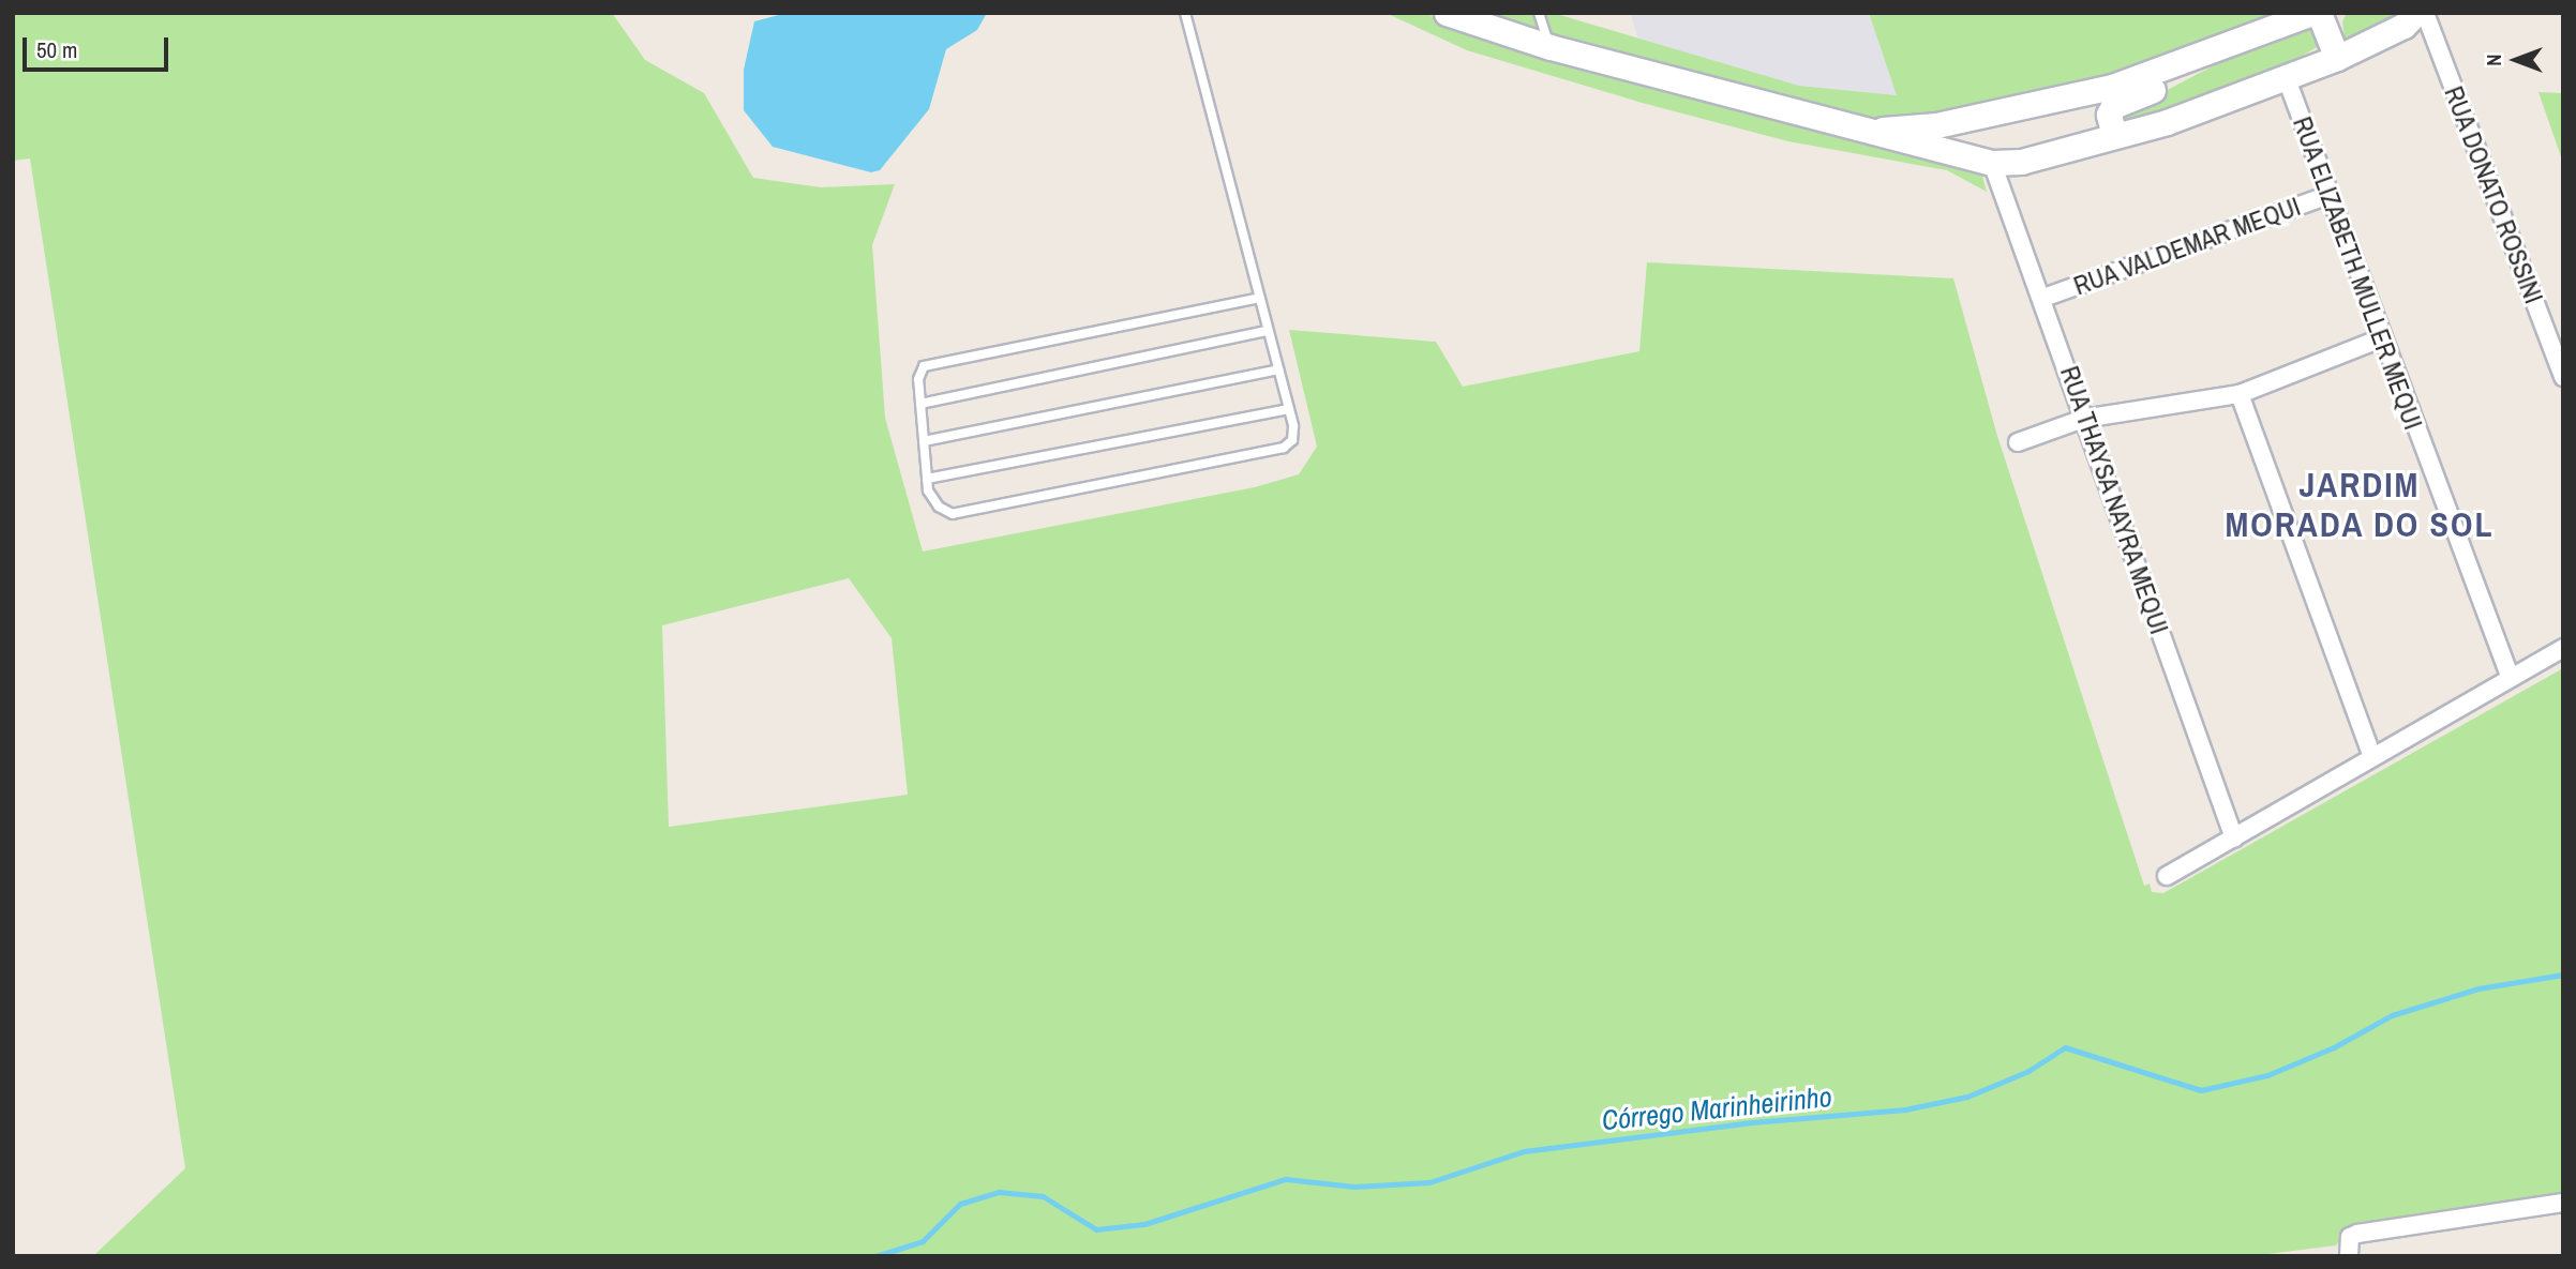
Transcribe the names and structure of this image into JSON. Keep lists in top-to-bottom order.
{
  "streets": {
    "street": [
      "RUA DONATO ROSSINI",
      "RUA VALDEMAR MEQUI",
      "RUA ELIZABETH MULLER MEQUI",
      "RUA THAYSA NAYRA MEQUI"
    ]
  },
  "crossings": [
    ["RUA VALDEMAR MEQUI", "RUA ELIZABETH MULLER MEQUI"],
    ["RUA VALDEMAR MEQUI", "RUA THAYSA NAYRA MEQUI"]
  ],
  "districts": ["JARDIM MORADA DO SOL"],
  "water": ["Córrego Marinheirinho"],
  "scale_bar": "50 m",
  "north": "left"
}
